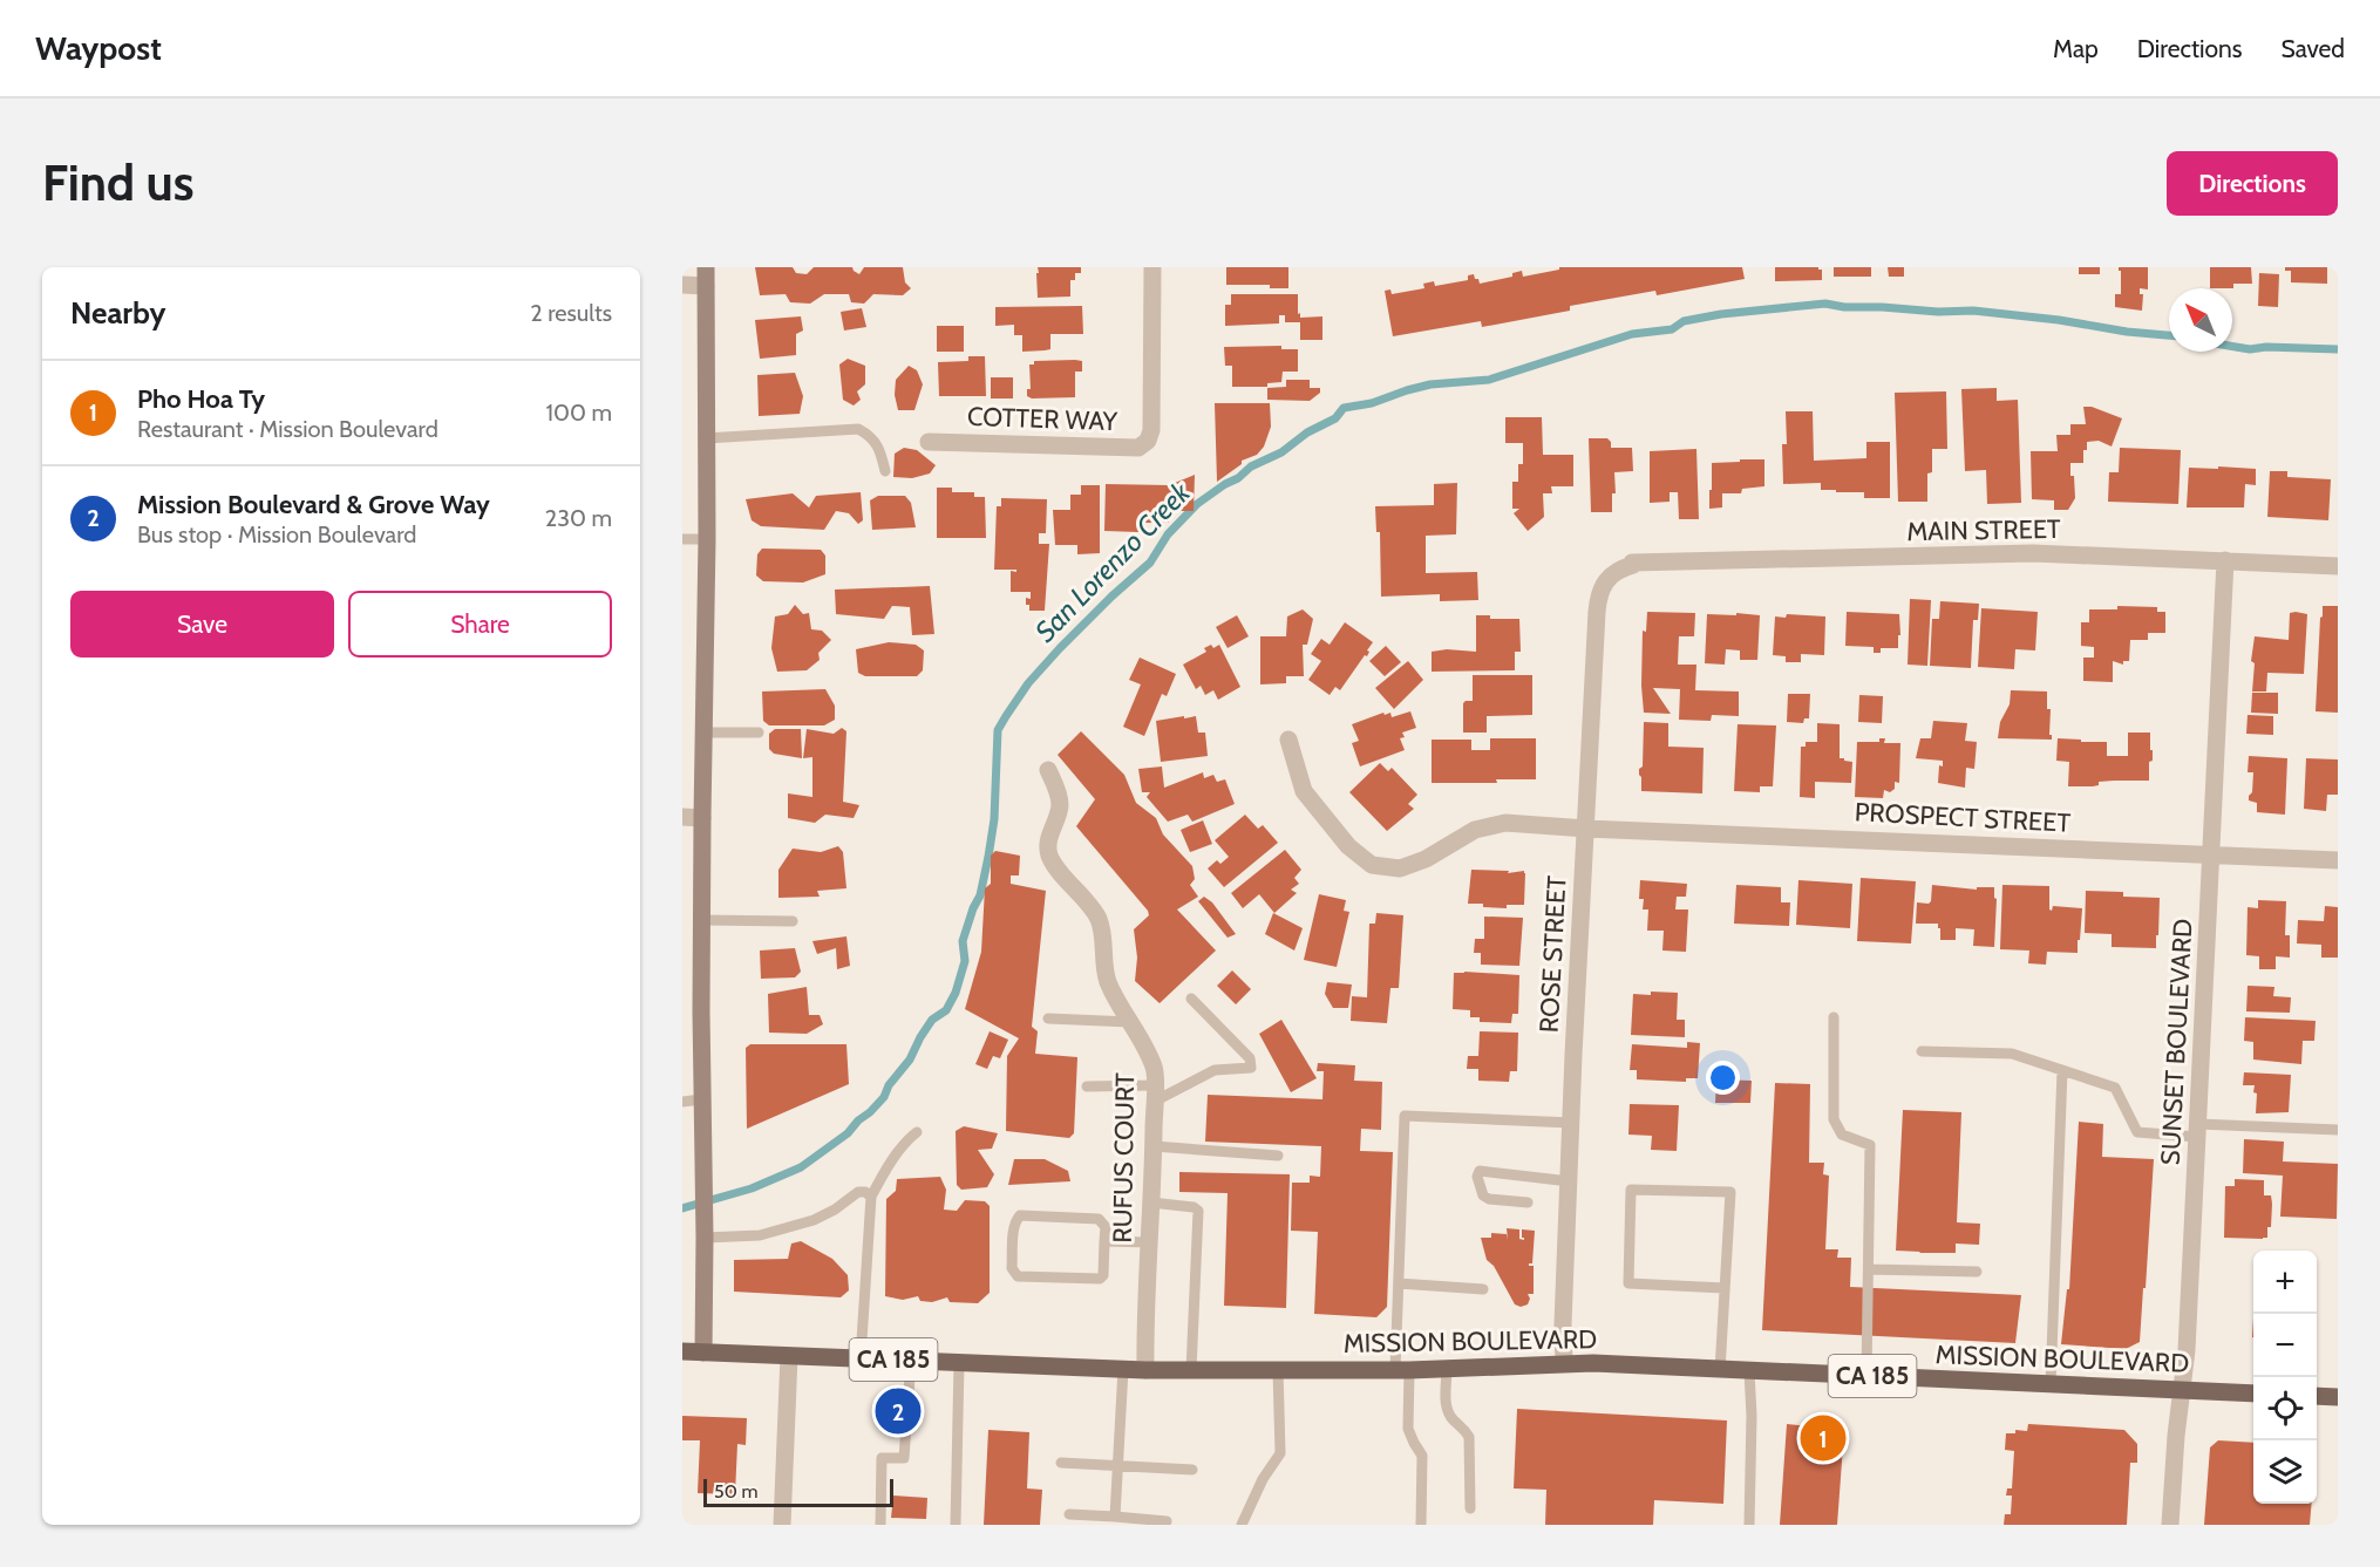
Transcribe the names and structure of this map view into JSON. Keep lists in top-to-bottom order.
{
  "streets": {
    "main road": ["MISSION BOULEVARD", "CA 185"],
    "street": [
      "COTTER WAY",
      "MAIN STREET",
      "PROSPECT STREET",
      "ROSE STREET",
      "SUNSET BOULEVARD",
      "RUFUS COURT"
    ]
  },
  "crossings": [
    ["MAIN STREET", "ROSE STREET"],
    ["MAIN STREET", "SUNSET BOULEVARD"],
    ["PROSPECT STREET", "ROSE STREET"],
    ["PROSPECT STREET", "SUNSET BOULEVARD"],
    ["ROSE STREET", "MISSION BOULEVARD"],
    ["SUNSET BOULEVARD", "MISSION BOULEVARD"],
    ["RUFUS COURT", "MISSION BOULEVARD"]
  ],
  "water": ["San Lorenzo Creek"],
  "scale_bar": "50 m",
  "north": "top left",
  "page": {
    "header": "Waypost",
    "nav": ["Map", "Directions", "Saved"],
    "buttons": [
      "Directions",
      ["Save", "Share"]
    ],
    "title": "Find us",
    "heading": ["Nearby", "2 results"],
    "list": [
      {
        "mark": "1",
        "name": "Pho Hoa Ty",
        "note": "Restaurant · Mission Boulevard",
        "value": "100 m"
      },
      {
        "mark": "2",
        "name": "Mission Boulevard & Grove Way",
        "note": "Bus stop · Mission Boulevard",
        "value": "230 m"
      }
    ],
    "map_buttons": ["+", "−"],
    "pins": ["2", "1"],
    "scale": "50 m"
  }
}
